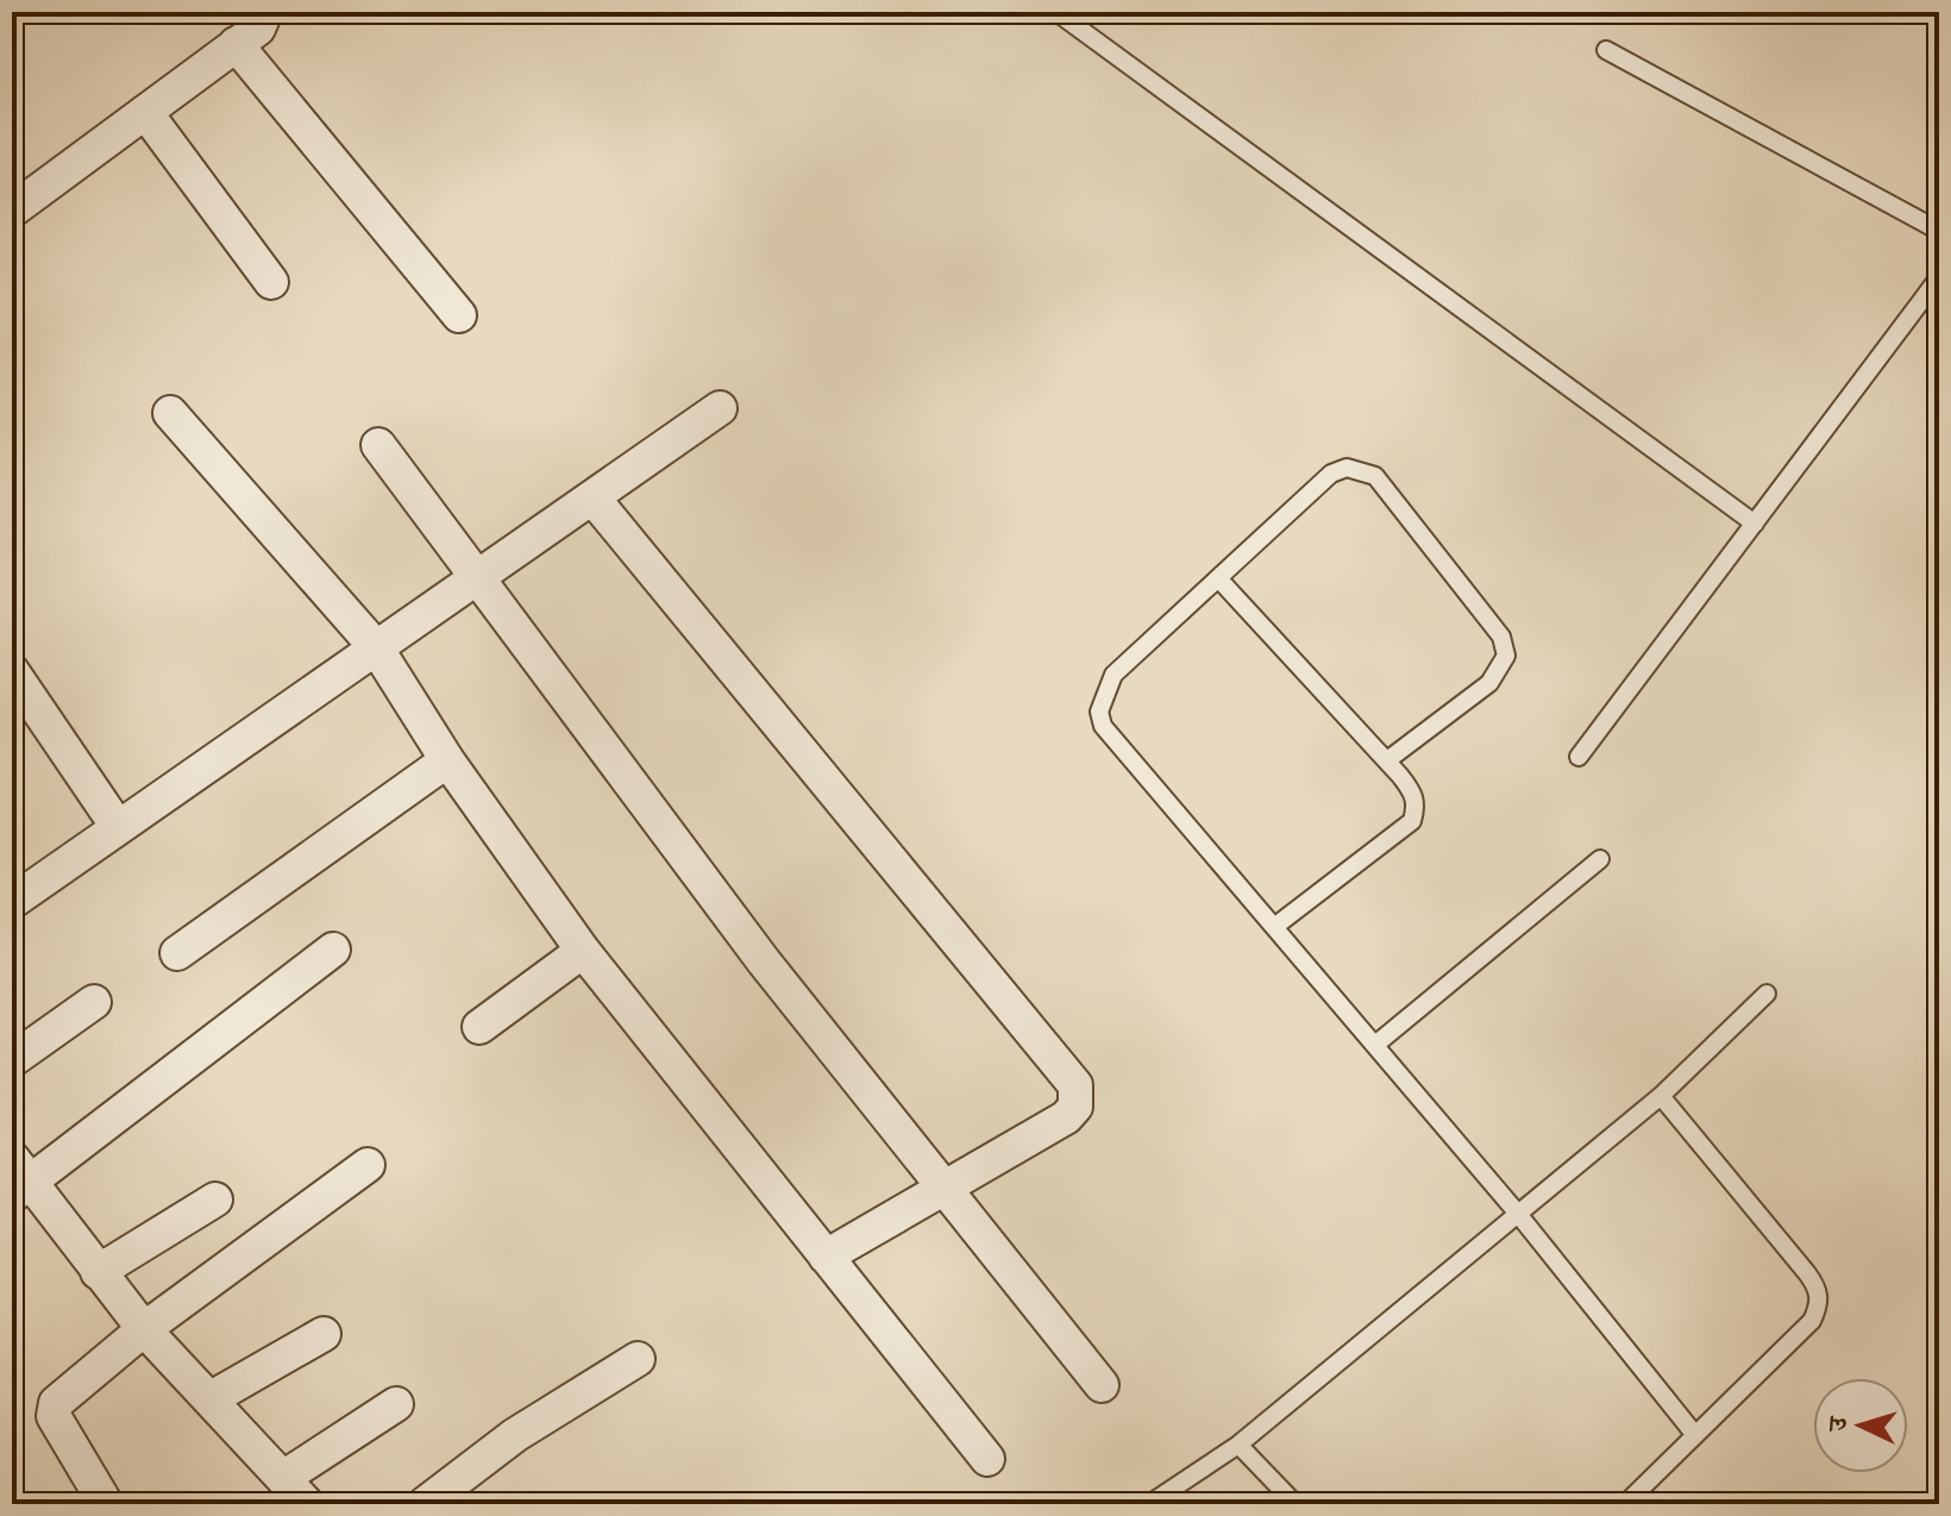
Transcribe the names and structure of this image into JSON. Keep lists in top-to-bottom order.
{
  "north": "left"
}
